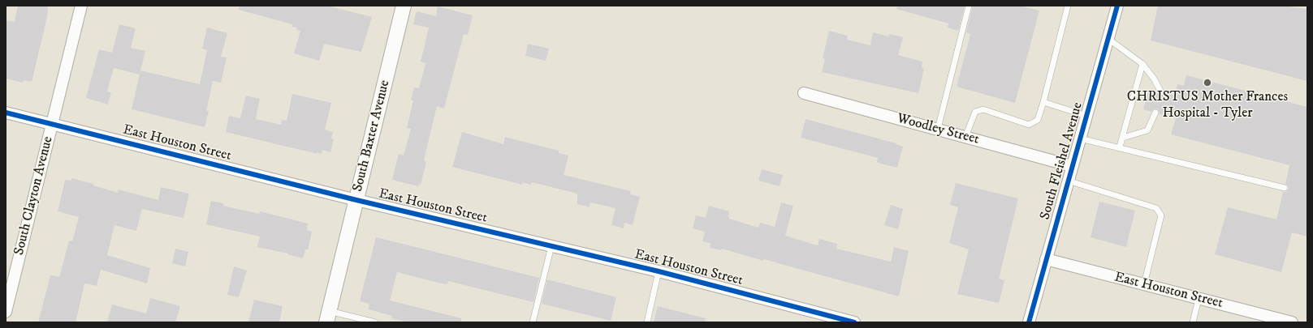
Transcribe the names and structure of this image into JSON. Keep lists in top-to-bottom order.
{
  "streets": {
    "street": [
      "Woodley Street",
      "South Baxter Avenue",
      "East Houston Street",
      "South Fleishel Avenue",
      "South Clayton Avenue"
    ]
  },
  "crossings": [
    ["Woodley Street", "South Fleishel Avenue"],
    ["South Baxter Avenue", "East Houston Street"],
    ["East Houston Street", "South Fleishel Avenue"],
    ["East Houston Street", "South Clayton Avenue"]
  ],
  "places": ["CHRISTUS Mother Frances Hospital - Tyler"]
}
